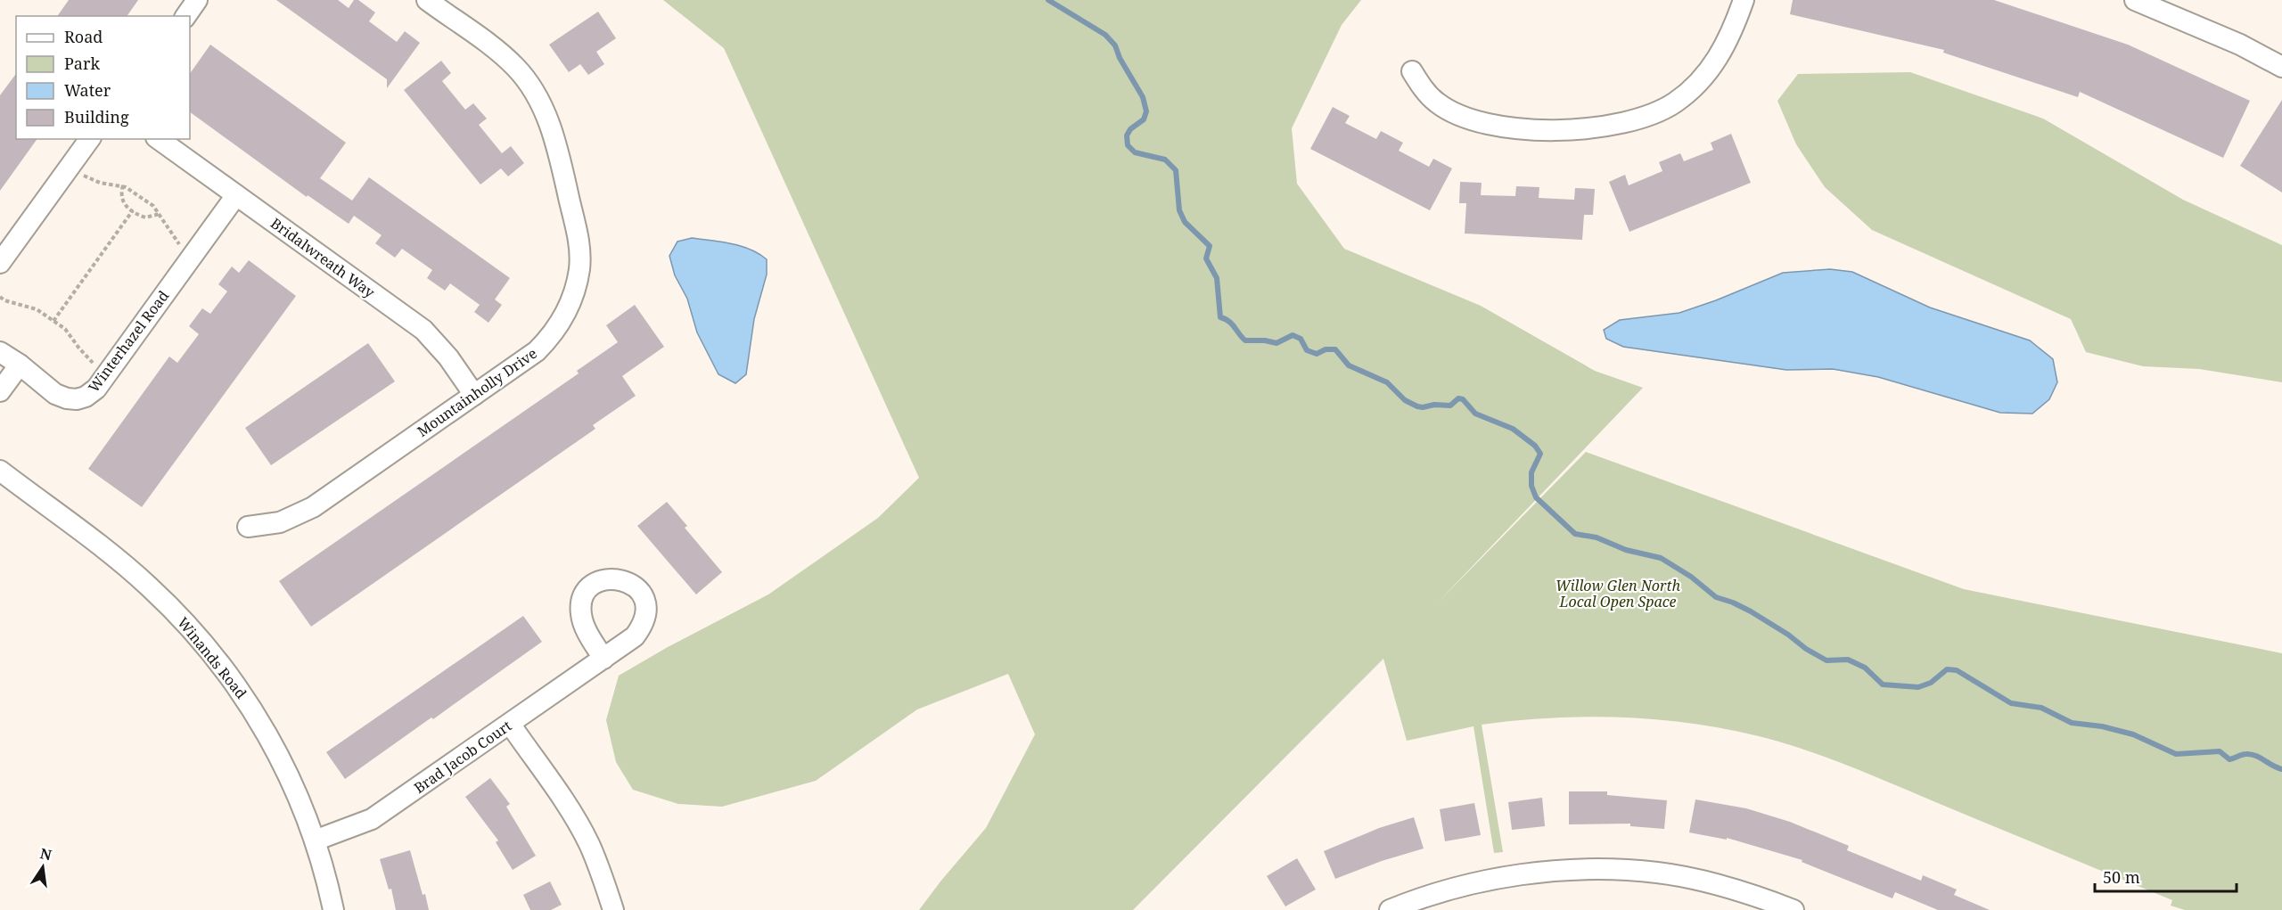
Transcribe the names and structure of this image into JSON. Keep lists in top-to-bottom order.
{
  "streets": {
    "street": [
      "Bridalwreath Way",
      "Winterhazel Road",
      "Mountainholly Drive",
      "Winands Road",
      "Brad Jacob Court"
    ]
  },
  "crossings": [
    ["Bridalwreath Way", "Winterhazel Road"],
    ["Bridalwreath Way", "Mountainholly Drive"],
    ["Winands Road", "Brad Jacob Court"]
  ],
  "parks": ["Willow Glen North Local Open Space"],
  "legend": [
    "Road",
    "Park",
    "Water",
    "Building"
  ],
  "scale_bar": "50 m",
  "north": "top"
}
